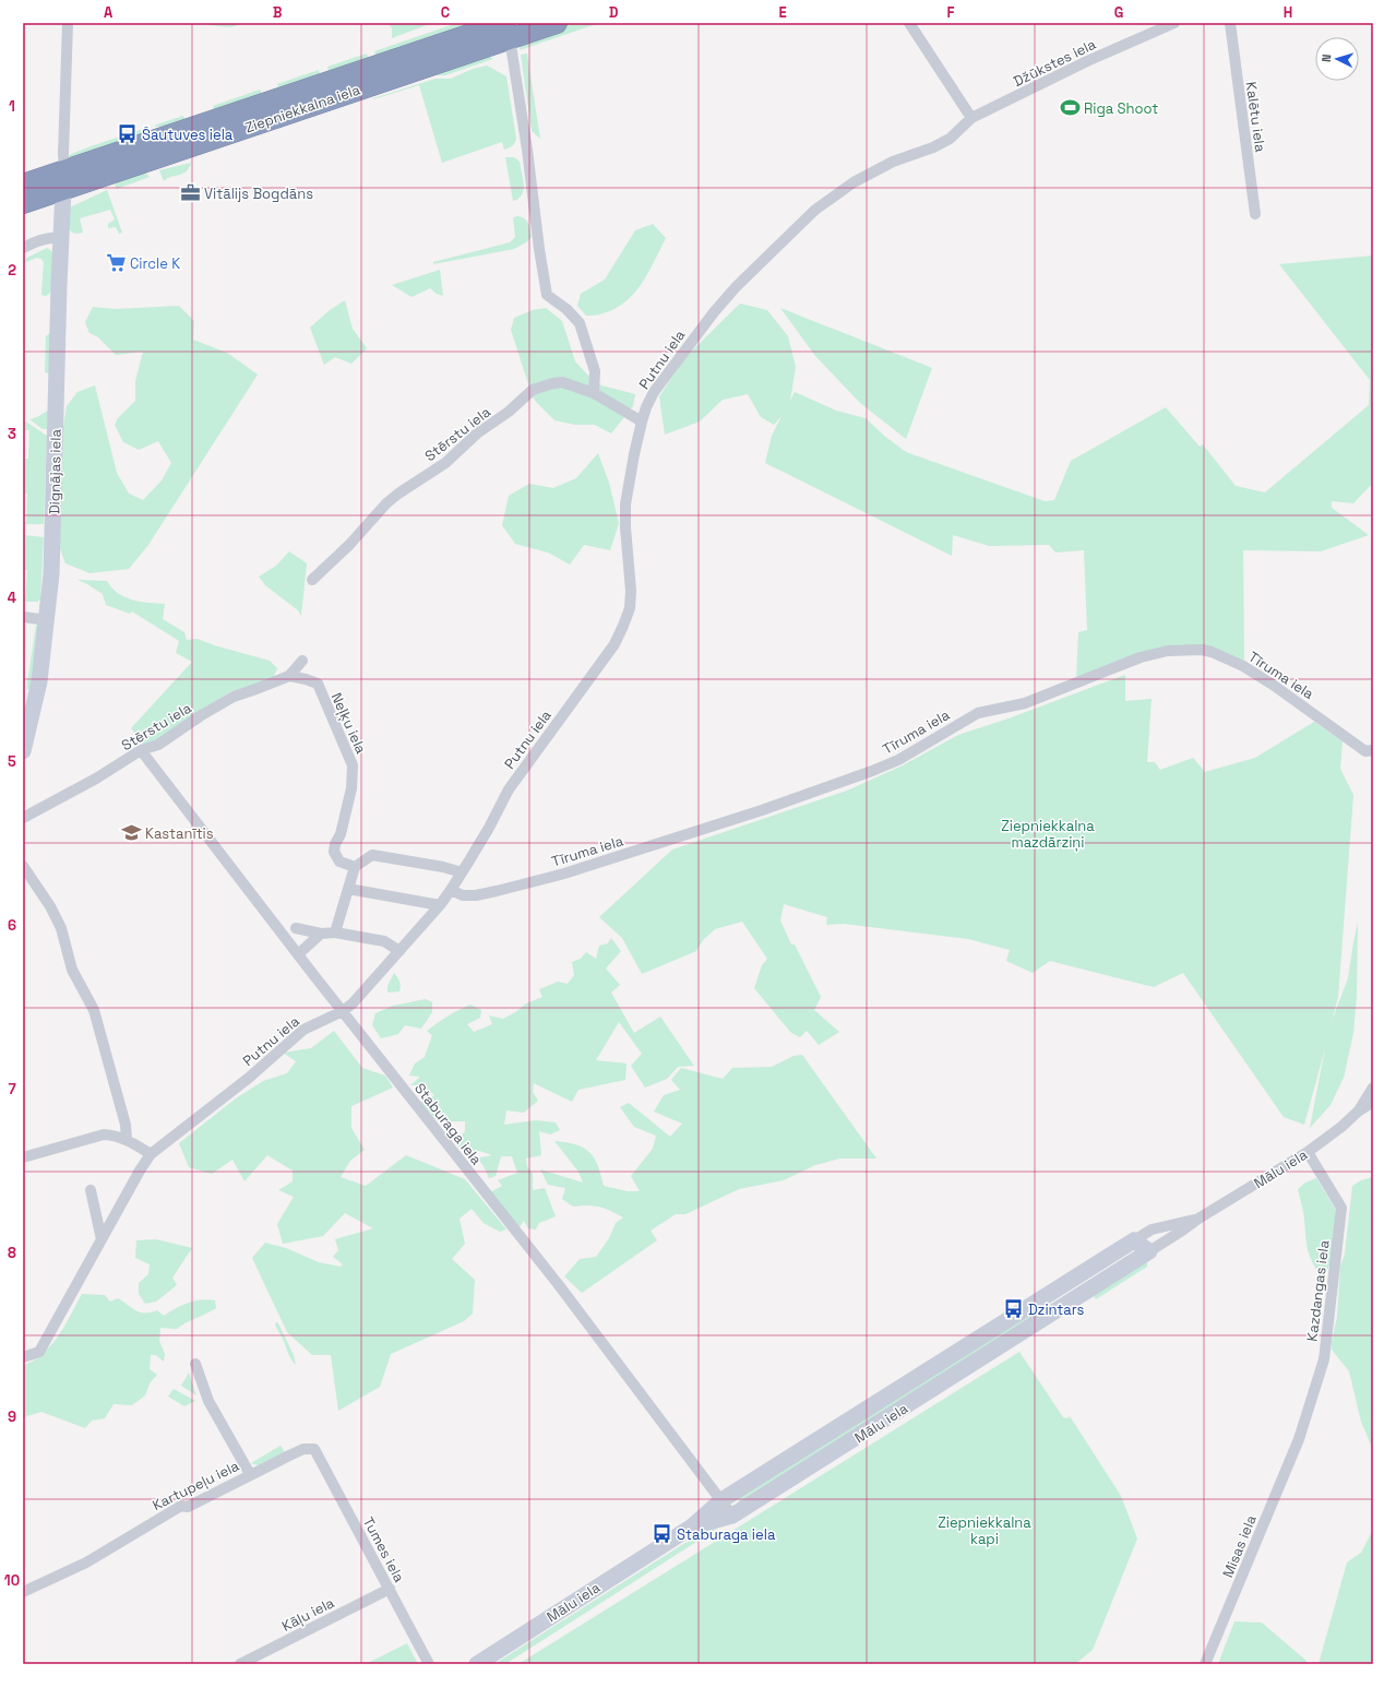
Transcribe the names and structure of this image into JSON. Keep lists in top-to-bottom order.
{
  "streets": {
    "highway": ["Ziepniekkalna iela"],
    "street": [
      "Džūkstes iela",
      "Kalētu iela",
      "Putnu iela",
      "Stērstu iela",
      "Dignājas iela",
      "Tīruma iela",
      "Neļķu iela",
      "Staburaga iela",
      "Mālu iela",
      "Kazdangas iela",
      "Kartupeļu iela",
      "Misas iela",
      "Tumes iela",
      "Kāļu iela"
    ]
  },
  "crossings": [
    ["Džūkstes iela", "Putnu iela"],
    ["Ziepniekkalna iela", "Dignājas iela"],
    ["Putnu iela", "Stērstu iela"],
    ["Putnu iela", "Tīruma iela"],
    ["Putnu iela", "Staburaga iela"],
    ["Stērstu iela", "Neļķu iela"],
    ["Stērstu iela", "Staburaga iela"],
    ["Staburaga iela", "Mālu iela"],
    ["Mālu iela", "Kazdangas iela"],
    ["Kazdangas iela", "Misas iela"],
    ["Kartupeļu iela", "Tumes iela"],
    ["Tumes iela", "Kāļu iela"]
  ],
  "parks": ["Ziepniekkalna mazdārziņi", "Ziepniekkalna kapi"],
  "places": {
    "sports": ["Riga Shoot"],
    "bus stop": ["Šautuves iela", "Dzintars", "Staburaga iela"],
    "office": ["Vitālijs Bogdāns"],
    "supermarket": ["Circle K"],
    "school or university": ["Kastanītis"]
  },
  "north": "left",
  "grid": {
    "columns": [
      "A",
      "B",
      "C",
      "D",
      "E",
      "F",
      "G",
      "H"
    ],
    "rows": [
      "1",
      "2",
      "3",
      "4",
      "5",
      "6",
      "7",
      "8",
      "9",
      "10"
    ]
  }
}
